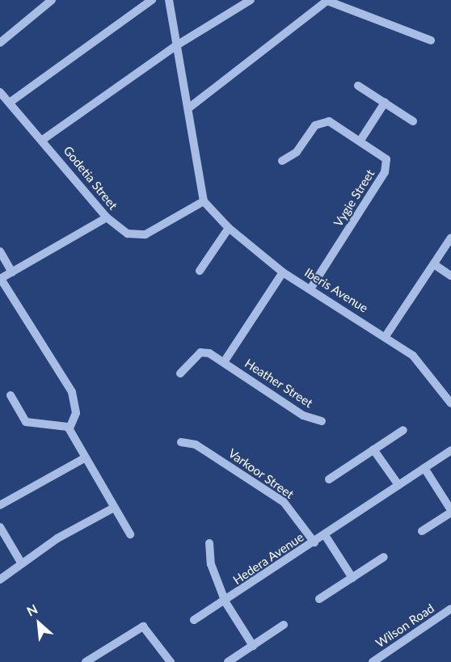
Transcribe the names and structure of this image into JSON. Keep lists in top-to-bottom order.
{
  "streets": {
    "street": [
      "Godetia Street",
      "Vygie Street",
      "Iberis Avenue",
      "Heather Street",
      "Varkoor Street",
      "Hedera Avenue",
      "Wilson Road"
    ]
  },
  "crossings": [
    ["Godetia Street", "Iberis Avenue"],
    ["Vygie Street", "Iberis Avenue"],
    ["Iberis Avenue", "Heather Street"],
    ["Varkoor Street", "Hedera Avenue"]
  ],
  "north": "top left"
}
